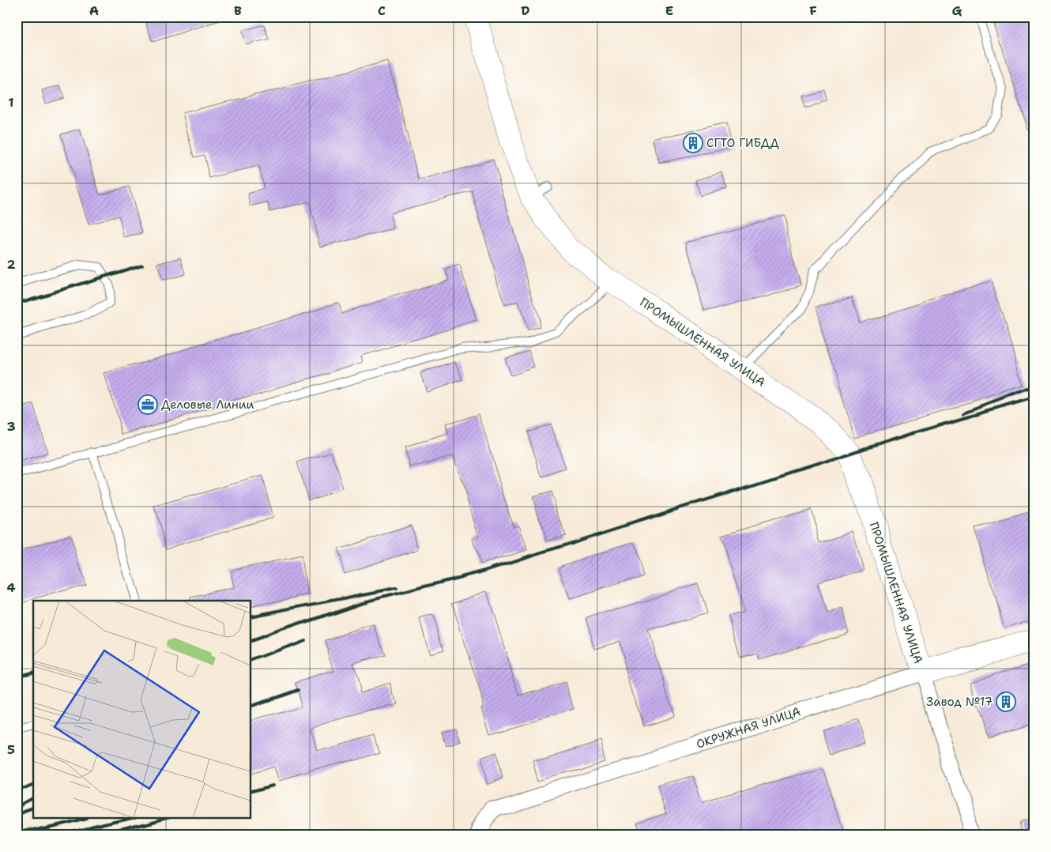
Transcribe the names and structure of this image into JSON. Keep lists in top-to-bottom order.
{
  "streets": {
    "street": ["ПРОМЫШЛЕННАЯ УЛИЦА", "ОКРУЖНАЯ УЛИЦА"]
  },
  "crossings": [
    ["ПРОМЫШЛЕННАЯ УЛИЦА", "ОКРУЖНАЯ УЛИЦА"]
  ],
  "places": {
    "building": ["СГТО ГИБДД", "Завод №17"],
    "office": ["Деловые Линии"]
  },
  "grid": {
    "columns": [
      "A",
      "B",
      "C",
      "D",
      "E",
      "F",
      "G"
    ],
    "rows": [
      "1",
      "2",
      "3",
      "4",
      "5"
    ]
  }
}
